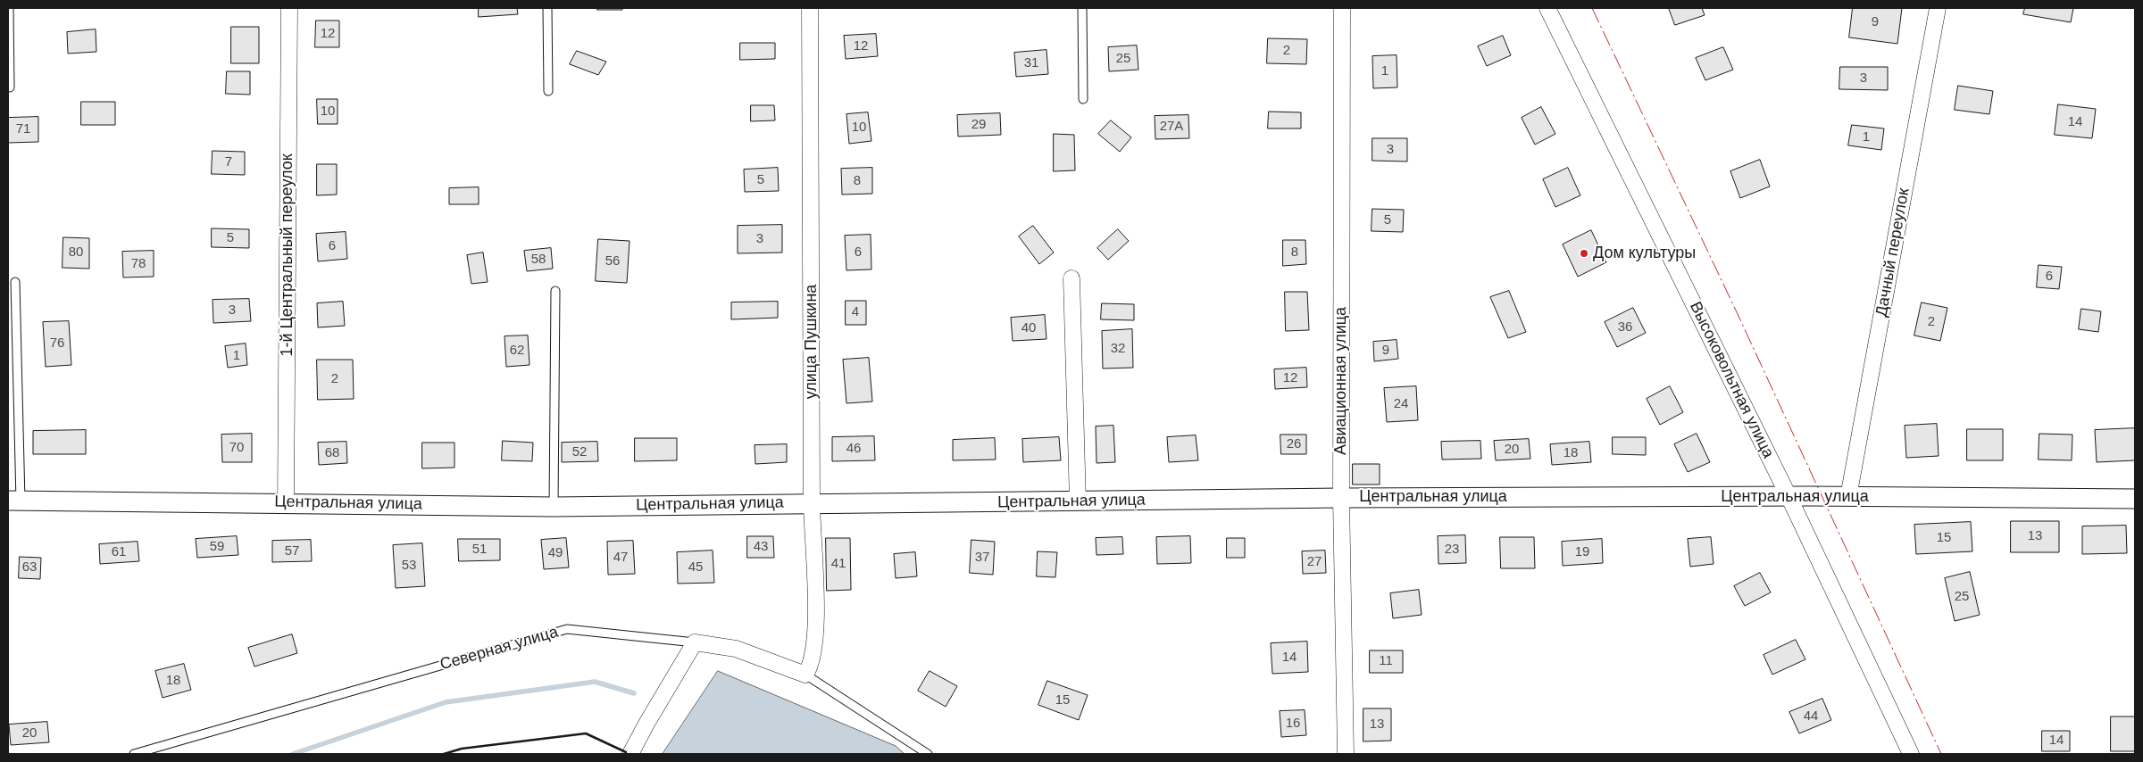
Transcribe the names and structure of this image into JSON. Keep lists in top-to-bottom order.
{
  "streets": {
    "street": [
      "Дачный переулок",
      "1-й Центральный переулок",
      "улица Пушкина",
      "Высоковольтная улица",
      "Авиационная улица",
      "Центральная улица",
      "Северная улица"
    ]
  },
  "crossings": [
    ["Дачный переулок", "Центральная улица"],
    ["1-й Центральный переулок", "Центральная улица"],
    ["улица Пушкина", "Центральная улица"],
    ["улица Пушкина", "Северная улица"],
    ["Высоковольтная улица", "Центральная улица"],
    ["Авиационная улица", "Центральная улица"]
  ],
  "places": ["Дом культуры"],
  "house_numbers": [
    "9",
    "12",
    "12",
    "2",
    "25",
    "31",
    "1",
    "3",
    "10",
    "14",
    "29",
    "27А",
    "10",
    "71",
    "1",
    "3",
    "7",
    "5",
    "8",
    "5",
    "5",
    "3",
    "6",
    "80",
    "6",
    "8",
    "58",
    "56",
    "78",
    "6",
    "3",
    "4",
    "2",
    "36",
    "40",
    "76",
    "32",
    "62",
    "9",
    "1",
    "12",
    "2",
    "24",
    "26",
    "70",
    "46",
    "20",
    "52",
    "68",
    "18",
    "13",
    "15",
    "59",
    "43",
    "51",
    "23",
    "57",
    "61",
    "19",
    "49",
    "47",
    "37",
    "27",
    "41",
    "53",
    "63",
    "45",
    "25",
    "14",
    "11",
    "18",
    "15",
    "44",
    "16",
    "13",
    "20",
    "14"
  ]
}
